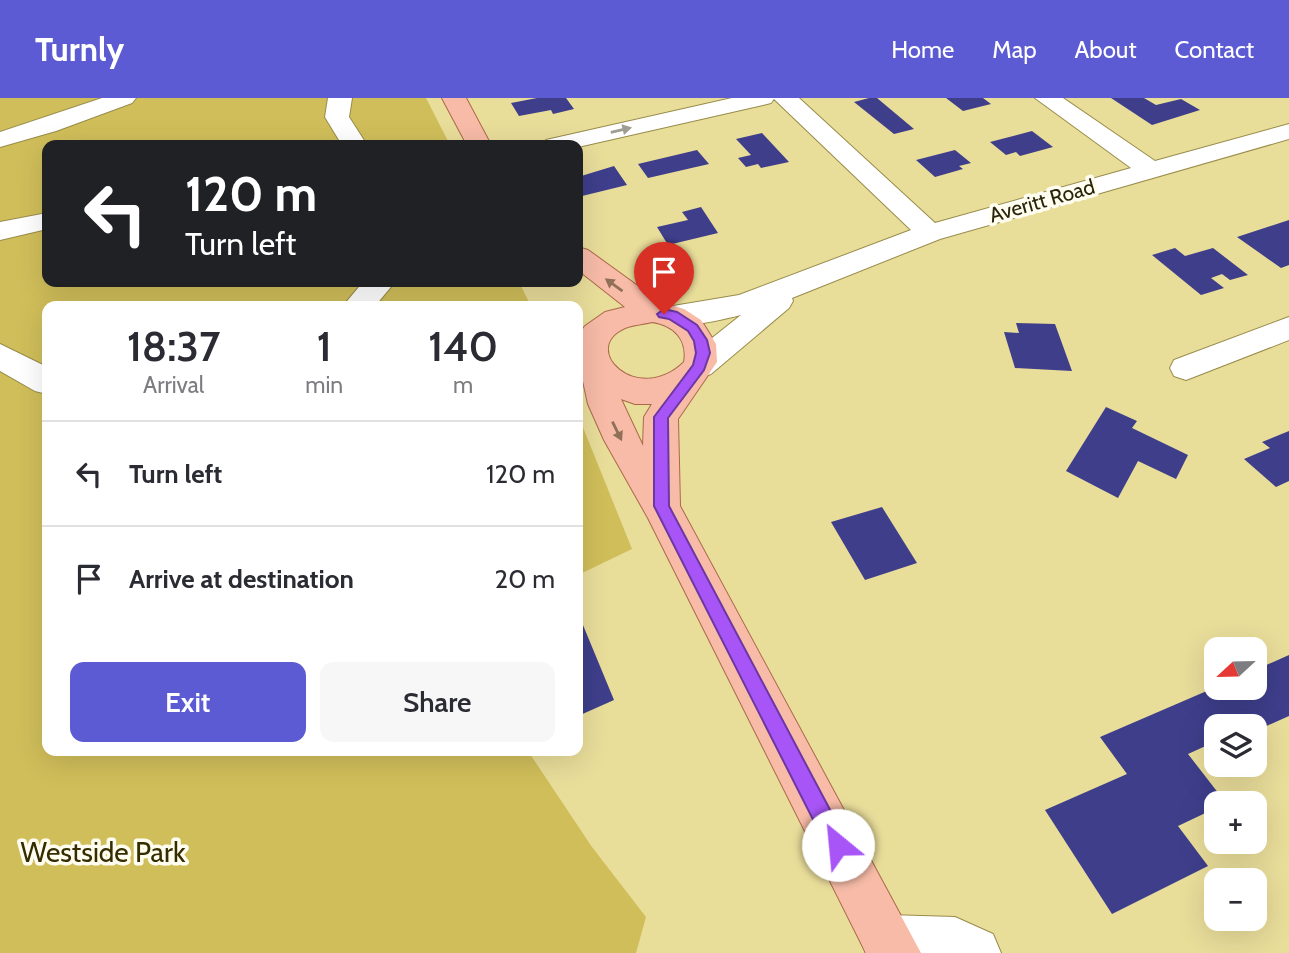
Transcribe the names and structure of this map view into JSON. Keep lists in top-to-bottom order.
{
  "streets": {
    "street": ["Averitt Road"]
  },
  "parks": ["Westside Park"],
  "north": "left",
  "page": {
    "header": "Turnly",
    "nav": [
      "Home",
      "Map",
      "About",
      "Contact"
    ],
    "turn": ["120 m", "Turn left"],
    "eta": [
      "18:37",
      "Arrival",
      "1",
      "min",
      "140",
      "m"
    ],
    "list": [
      {
        "name": "Turn left",
        "value": "120 m"
      },
      {
        "name": "Arrive at destination",
        "value": "20 m"
      }
    ],
    "map_buttons": ["+", "−"],
    "buttons": ["Exit", "Share"]
  }
}
